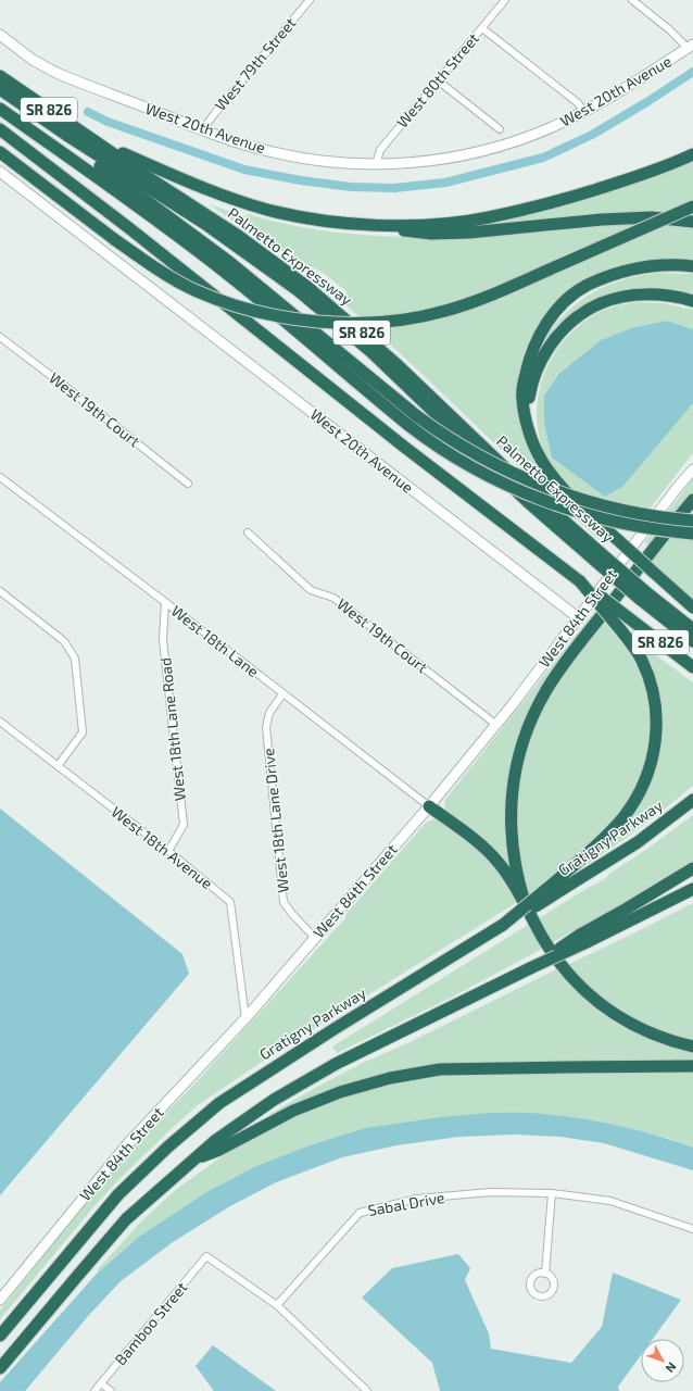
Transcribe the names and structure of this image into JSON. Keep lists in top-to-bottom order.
{
  "streets": {
    "highway": ["SR 826", "Palmetto Expressway", "Gratigny Parkway"],
    "street": [
      "West 79th Street",
      "West 80th Street",
      "West 20th Avenue",
      "West 19th Court",
      "West 84th Street",
      "West 18th Lane",
      "West 18th Lane Road",
      "West 18th Lane Drive",
      "West 18th Avenue",
      "Sabal Drive",
      "Bamboo Street"
    ]
  },
  "crossings": [
    ["West 79th Street", "West 20th Avenue"],
    ["West 80th Street", "West 20th Avenue"],
    ["West 20th Avenue", "West 84th Street"],
    ["West 19th Court", "West 84th Street"],
    ["West 84th Street", "West 18th Lane"],
    ["West 84th Street", "West 18th Lane Drive"],
    ["West 84th Street", "West 18th Avenue"],
    ["West 18th Lane", "West 18th Lane Road"],
    ["West 18th Lane", "West 18th Lane Drive"],
    ["West 18th Lane Road", "West 18th Avenue"],
    ["Sabal Drive", "Bamboo Street"]
  ],
  "north": "bottom right"
}
